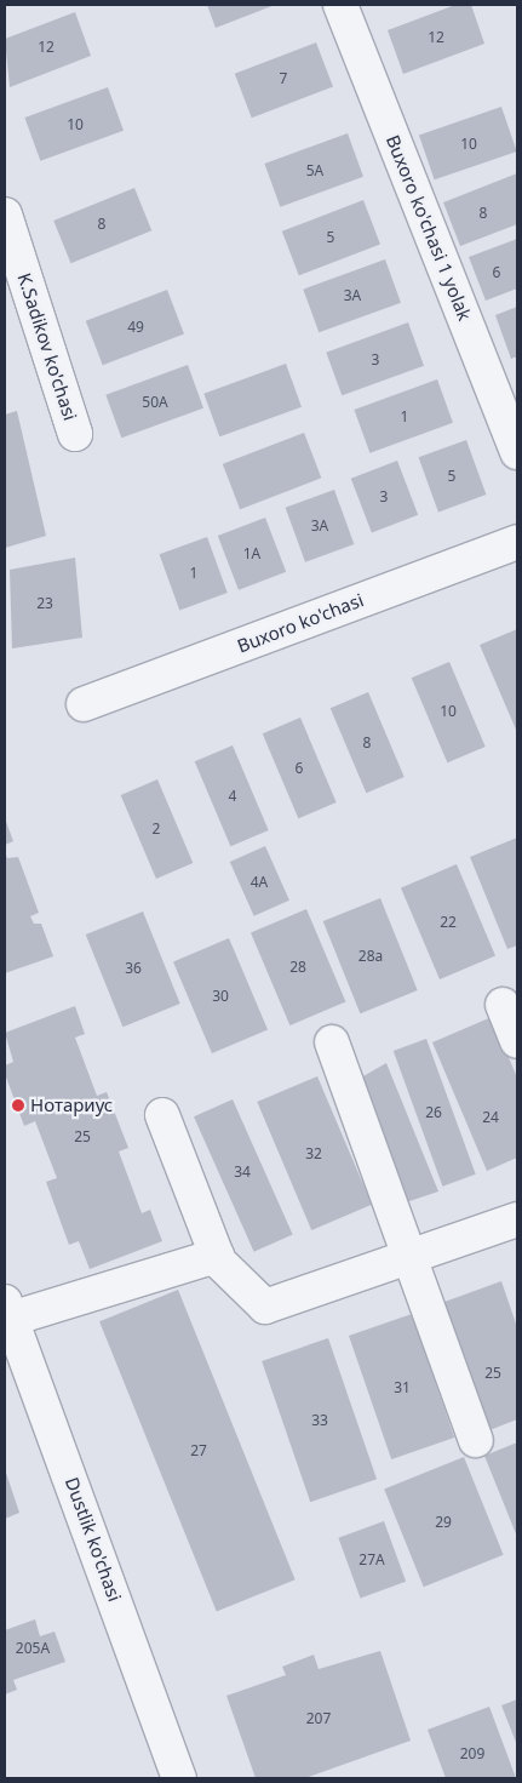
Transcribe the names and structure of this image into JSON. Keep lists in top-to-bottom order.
{
  "streets": {
    "street": [
      "Buxoro ko'chasi 1 yolak",
      "K.Sadikov ko'chasi",
      "Buxoro ko'chasi",
      "Dustlik ko'chasi"
    ]
  },
  "places": ["Нотариус"],
  "house_numbers": [
    "12",
    "12",
    "7",
    "10",
    "10",
    "5A",
    "8",
    "8",
    "5",
    "6",
    "3A",
    "49",
    "3",
    "50A",
    "1",
    "5",
    "3",
    "3A",
    "1A",
    "1",
    "23",
    "10",
    "8",
    "6",
    "4",
    "2",
    "4А",
    "22",
    "28а",
    "28",
    "36",
    "30",
    "26",
    "24",
    "25",
    "32",
    "34",
    "25",
    "31",
    "33",
    "27",
    "29",
    "27А",
    "205A",
    "207",
    "209"
  ]
}
